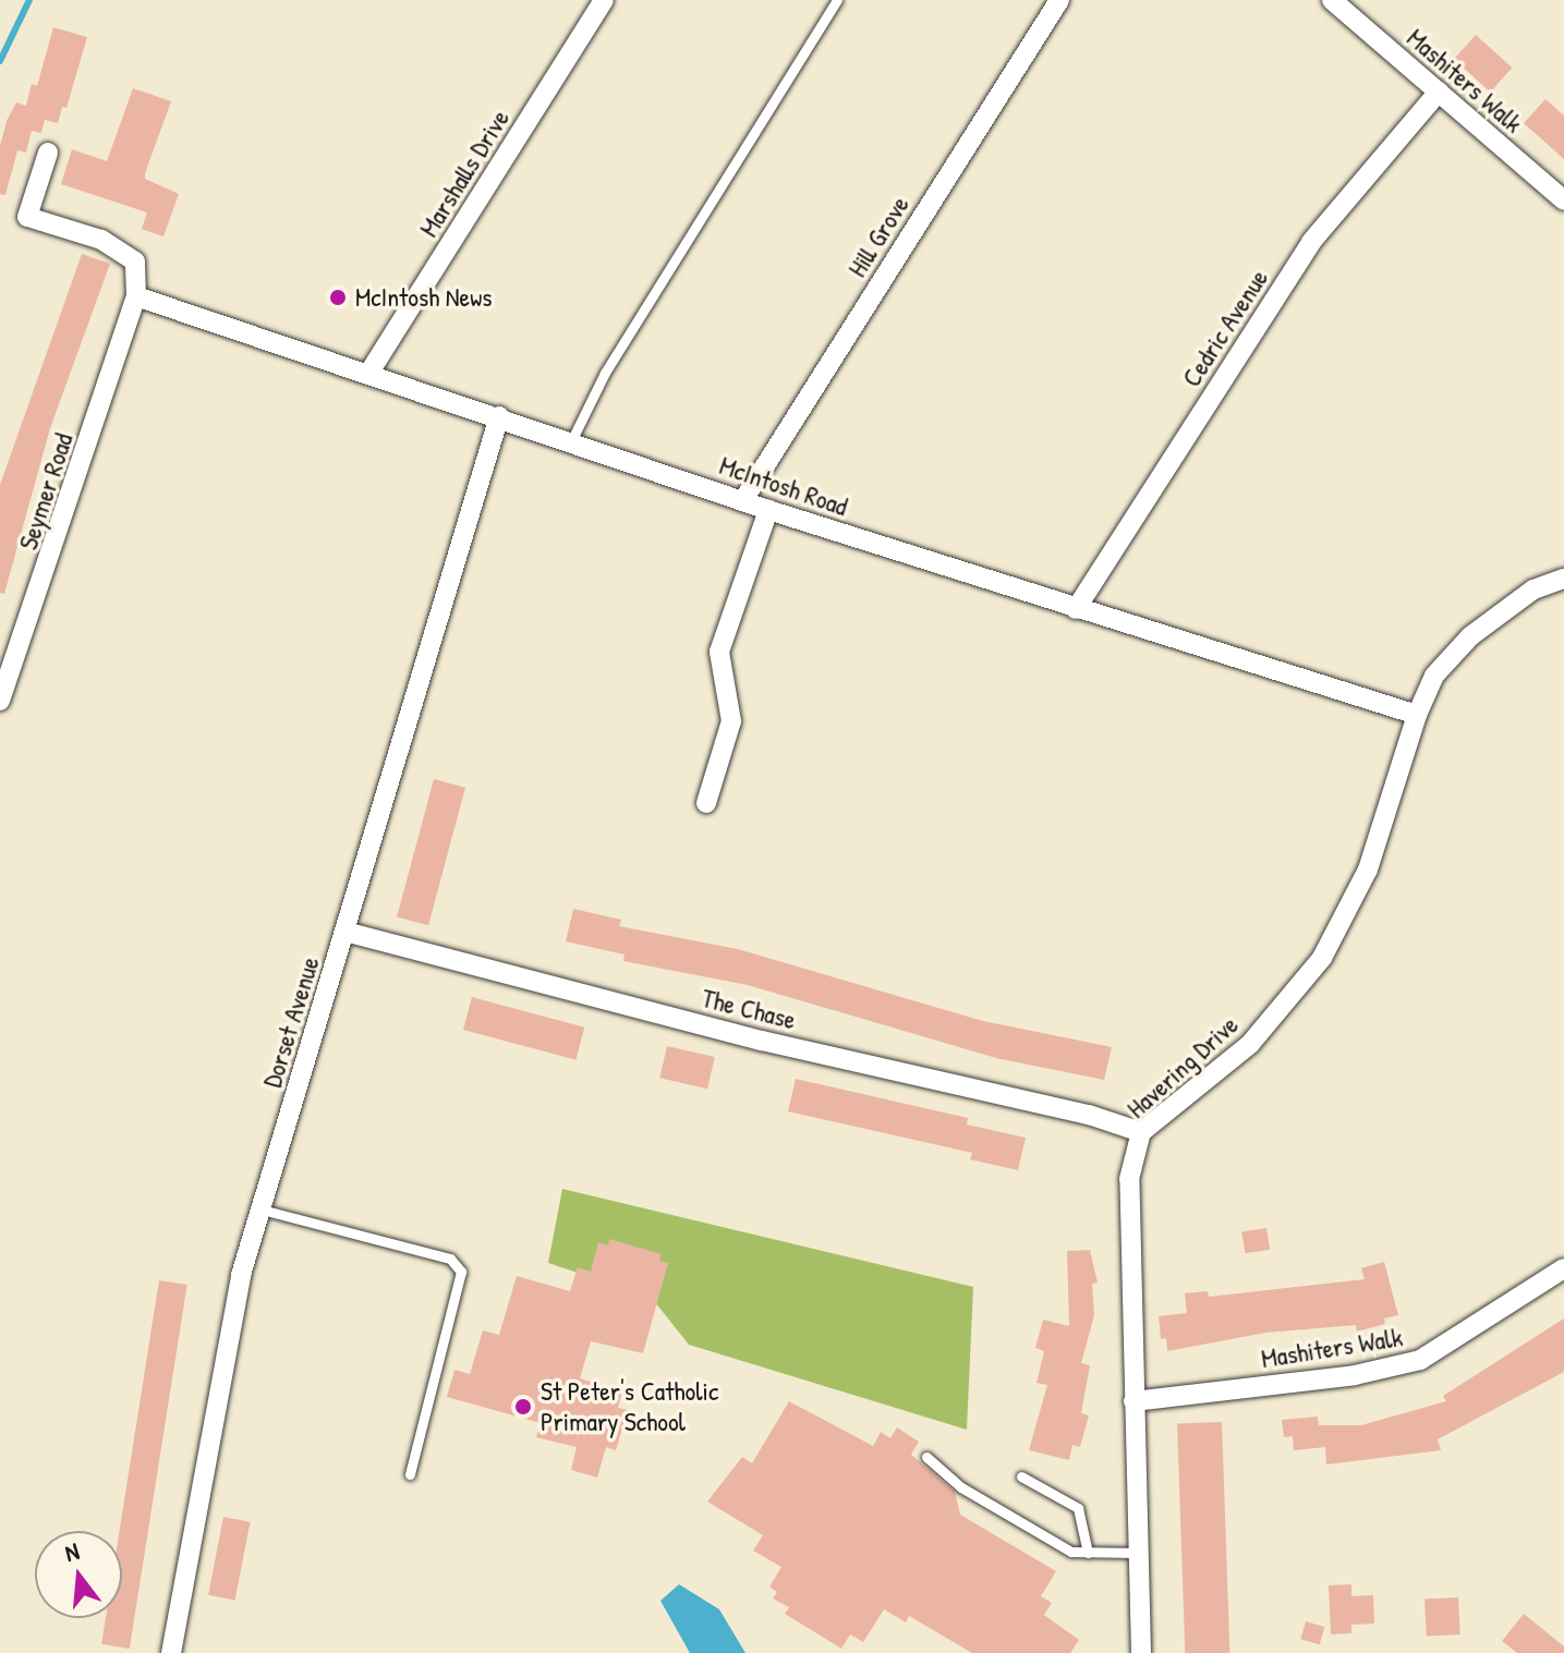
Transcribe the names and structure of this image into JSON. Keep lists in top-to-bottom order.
{
  "streets": {
    "street": [
      "Mashiters Walk",
      "Marshalls Drive",
      "Hill Grove",
      "Cedric Avenue",
      "McIntosh Road",
      "Seymer Road",
      "The Chase",
      "Dorset Avenue",
      "Havering Drive"
    ]
  },
  "crossings": [
    ["Mashiters Walk", "Cedric Avenue"],
    ["Mashiters Walk", "Havering Drive"],
    ["Marshalls Drive", "McIntosh Road"],
    ["Hill Grove", "McIntosh Road"],
    ["Cedric Avenue", "McIntosh Road"],
    ["McIntosh Road", "Seymer Road"],
    ["McIntosh Road", "Dorset Avenue"],
    ["McIntosh Road", "Havering Drive"],
    ["The Chase", "Dorset Avenue"],
    ["The Chase", "Havering Drive"]
  ],
  "places": ["McIntosh News", "St Peter's Catholic Primary School"],
  "north": "top"
}
